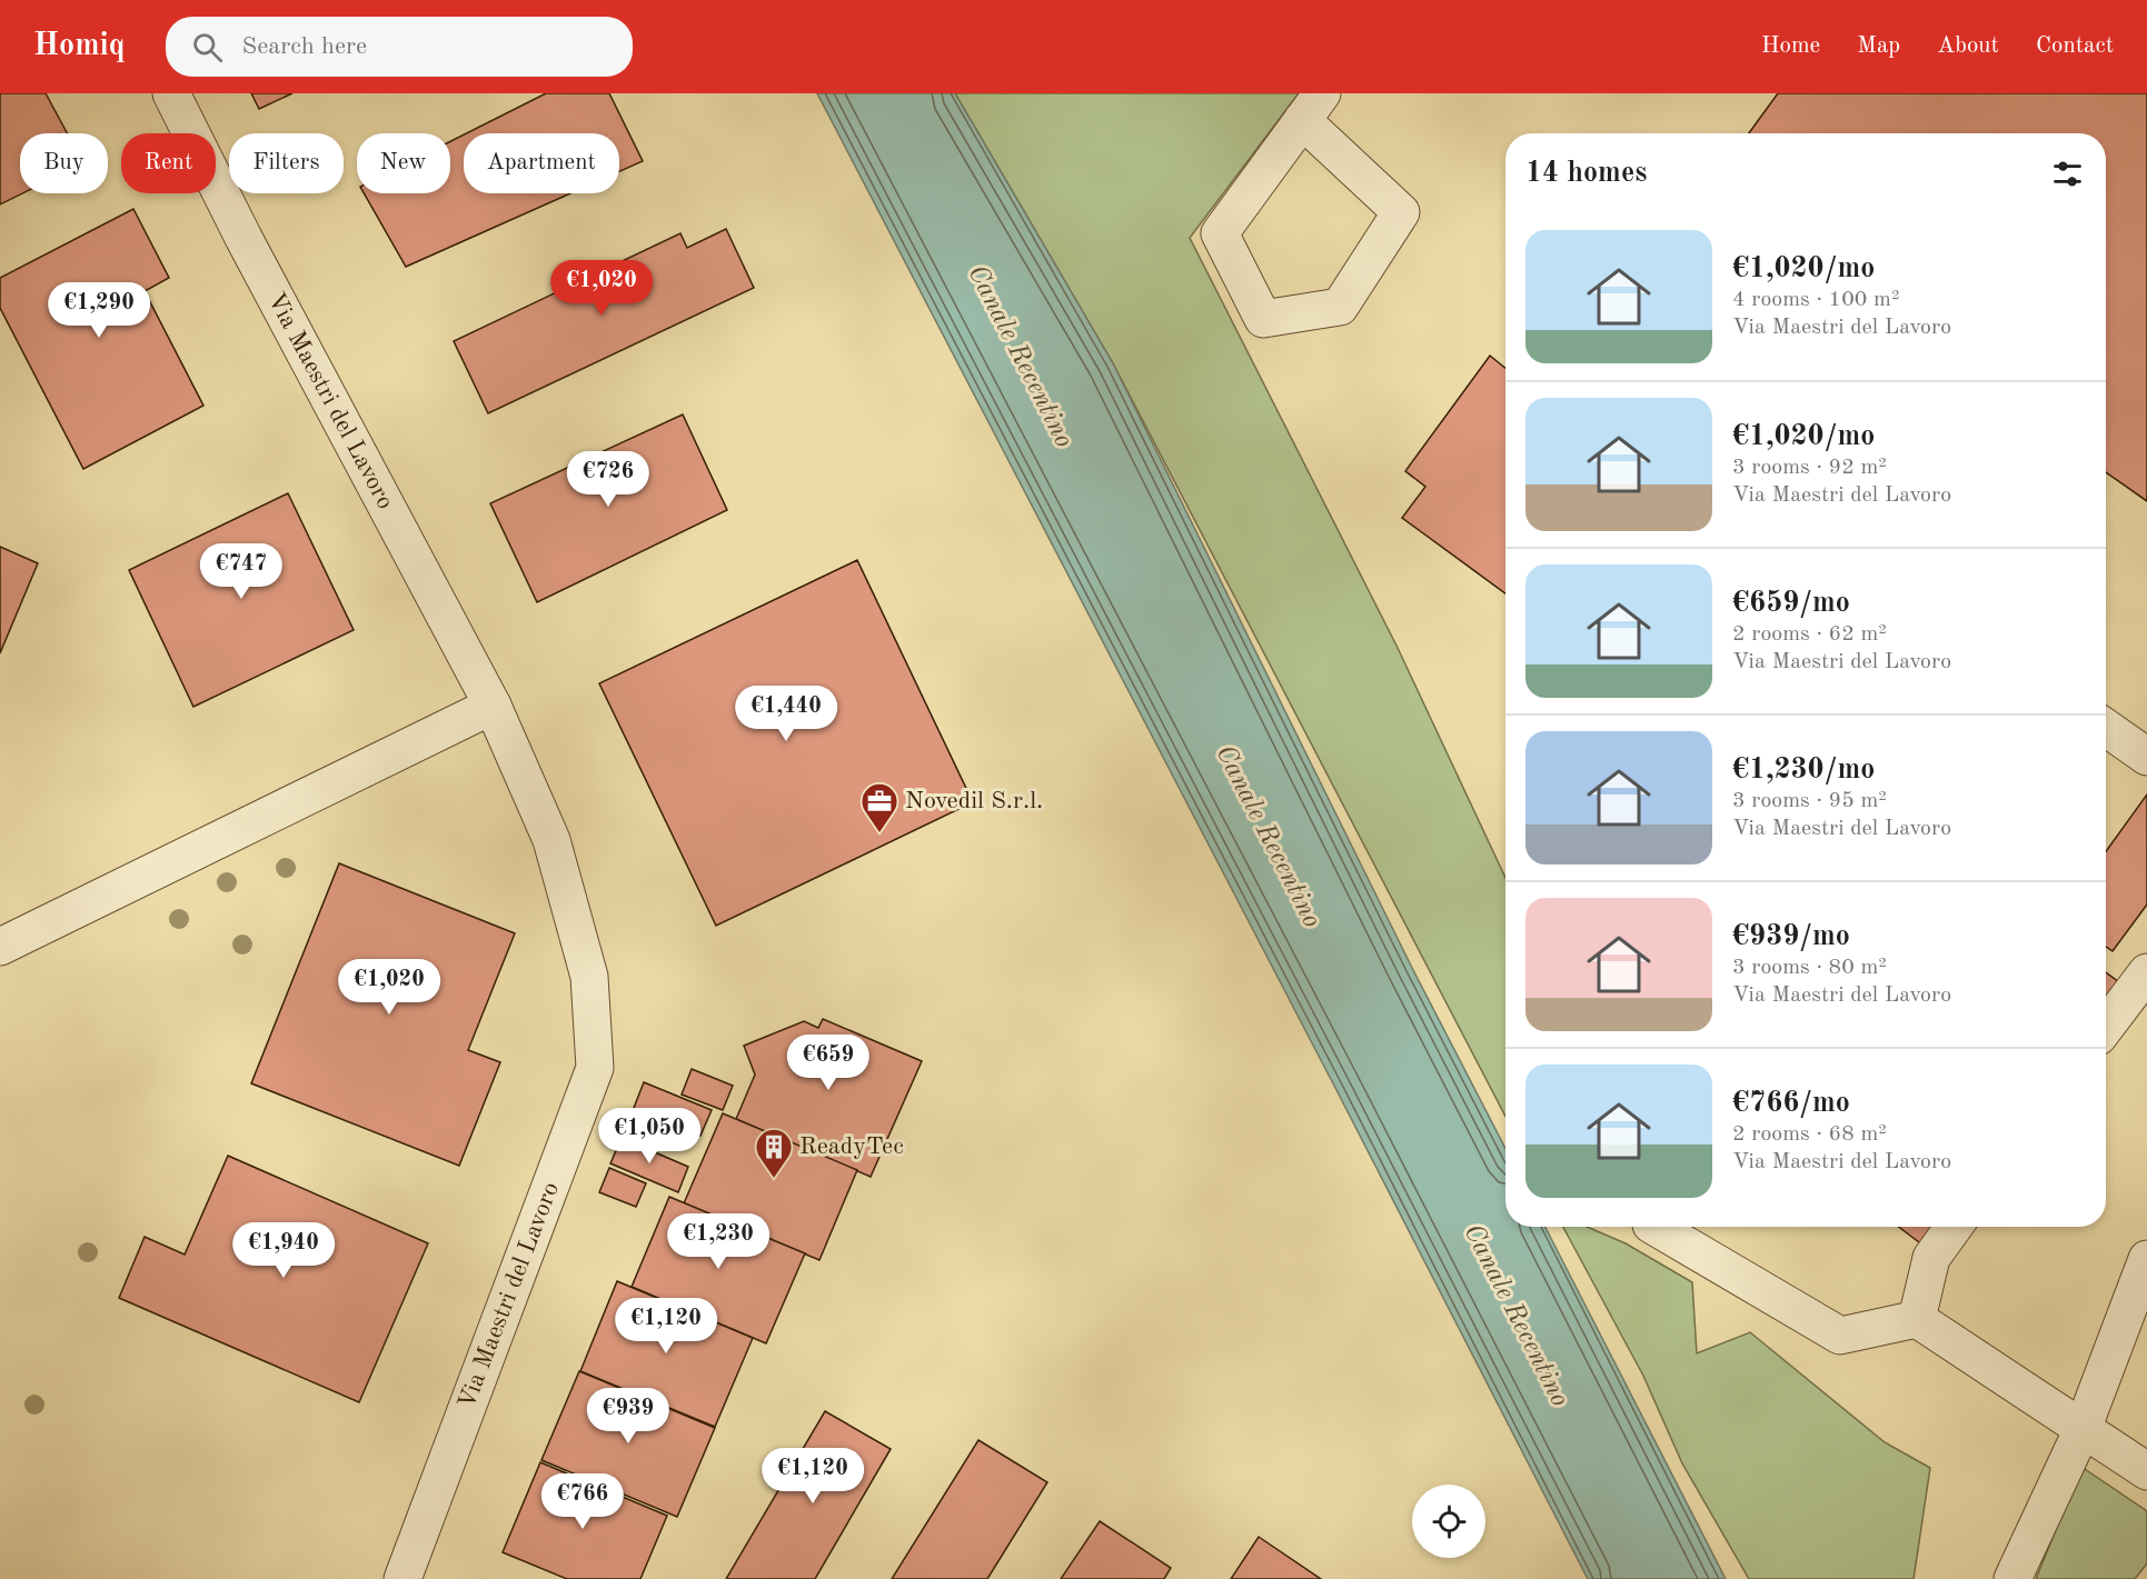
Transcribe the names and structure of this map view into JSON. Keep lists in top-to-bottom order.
{
  "streets": {
    "street": ["Via Maestri del Lavoro"]
  },
  "water": ["Canale Recentino"],
  "places": {
    "office": ["Novedil S.r.l."],
    "building": ["ReadyTec"]
  },
  "page": {
    "header": "Homiq",
    "search": "Search here",
    "nav": [
      "Home",
      "Map",
      "About",
      "Contact"
    ],
    "chip": [
      "Buy",
      "Rent",
      "Filters",
      "New",
      "Apartment"
    ],
    "heading": "14 homes",
    "list": [
      {
        "name": "€1,020/mo",
        "note": "4 rooms · 100 m² · Via Maestri del Lavoro"
      },
      {
        "name": "€1,020/mo",
        "note": "3 rooms · 92 m² · Via Maestri del Lavoro"
      },
      {
        "name": "€659/mo",
        "note": "2 rooms · 62 m² · Via Maestri del Lavoro"
      },
      {
        "name": "€1,230/mo",
        "note": "3 rooms · 95 m² · Via Maestri del Lavoro"
      },
      {
        "name": "€939/mo",
        "note": "3 rooms · 80 m² · Via Maestri del Lavoro"
      },
      {
        "name": "€766/mo",
        "note": "2 rooms · 68 m² · Via Maestri del Lavoro"
      }
    ],
    "price": [
      "€1,020",
      "€1,290",
      "€726",
      "€747",
      "€1,440",
      "€1,020",
      "€659",
      "€1,050",
      "€1,230",
      "€1,940",
      "€1,120",
      "€939",
      "€1,120",
      "€766"
    ]
  }
}
